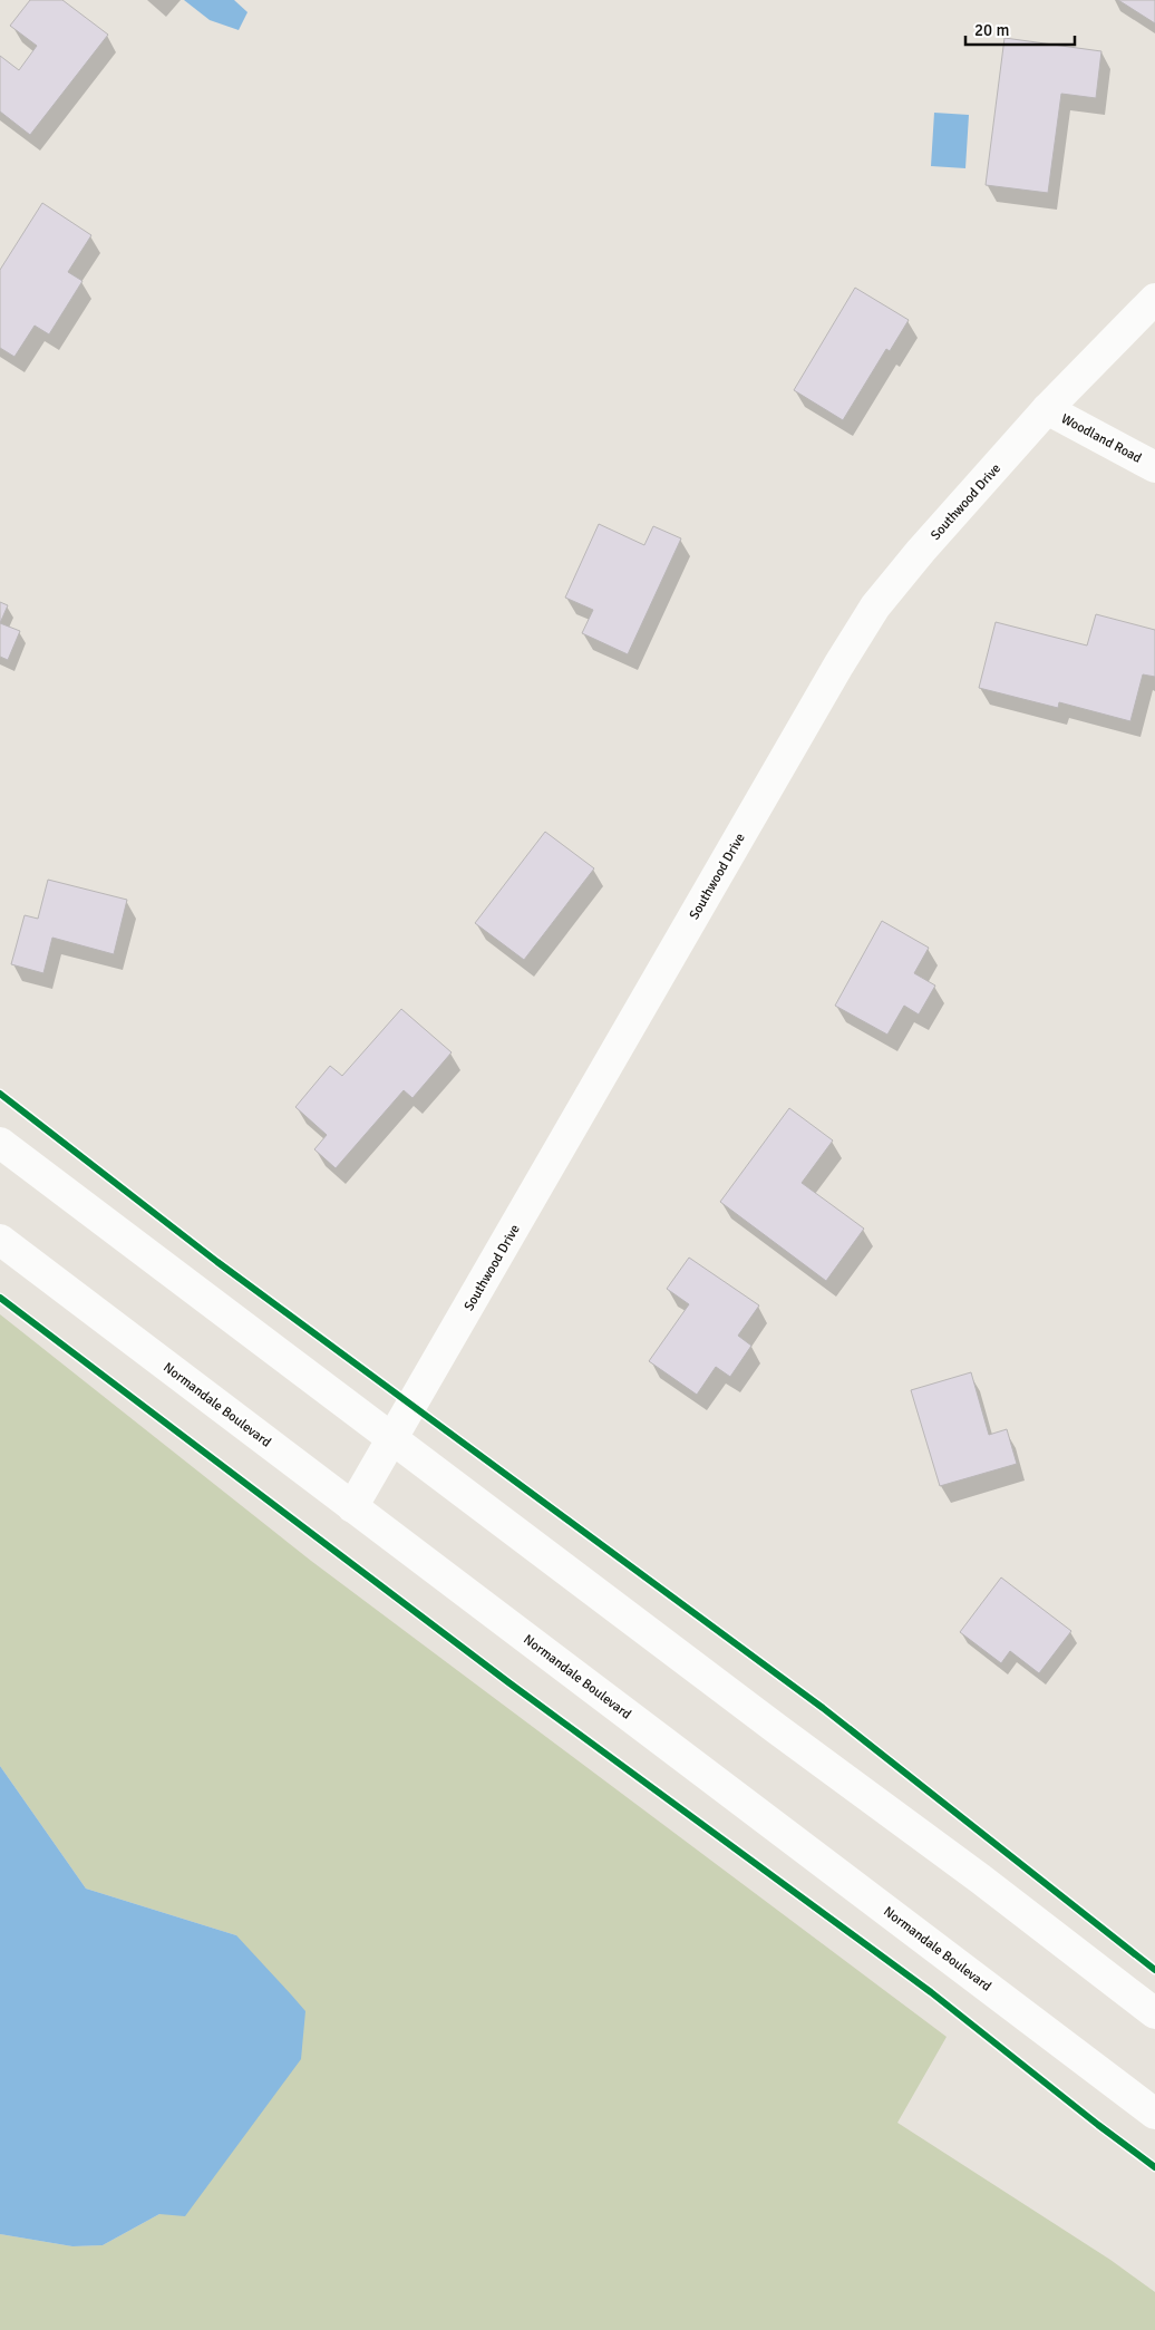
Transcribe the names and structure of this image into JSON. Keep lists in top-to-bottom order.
{
  "streets": {
    "main road": ["Woodland Road", "Southwood Drive", "Normandale Boulevard"]
  },
  "crossings": [
    ["Woodland Road", "Southwood Drive"],
    ["Southwood Drive", "Normandale Boulevard"]
  ],
  "scale_bar": "20 m"
}
